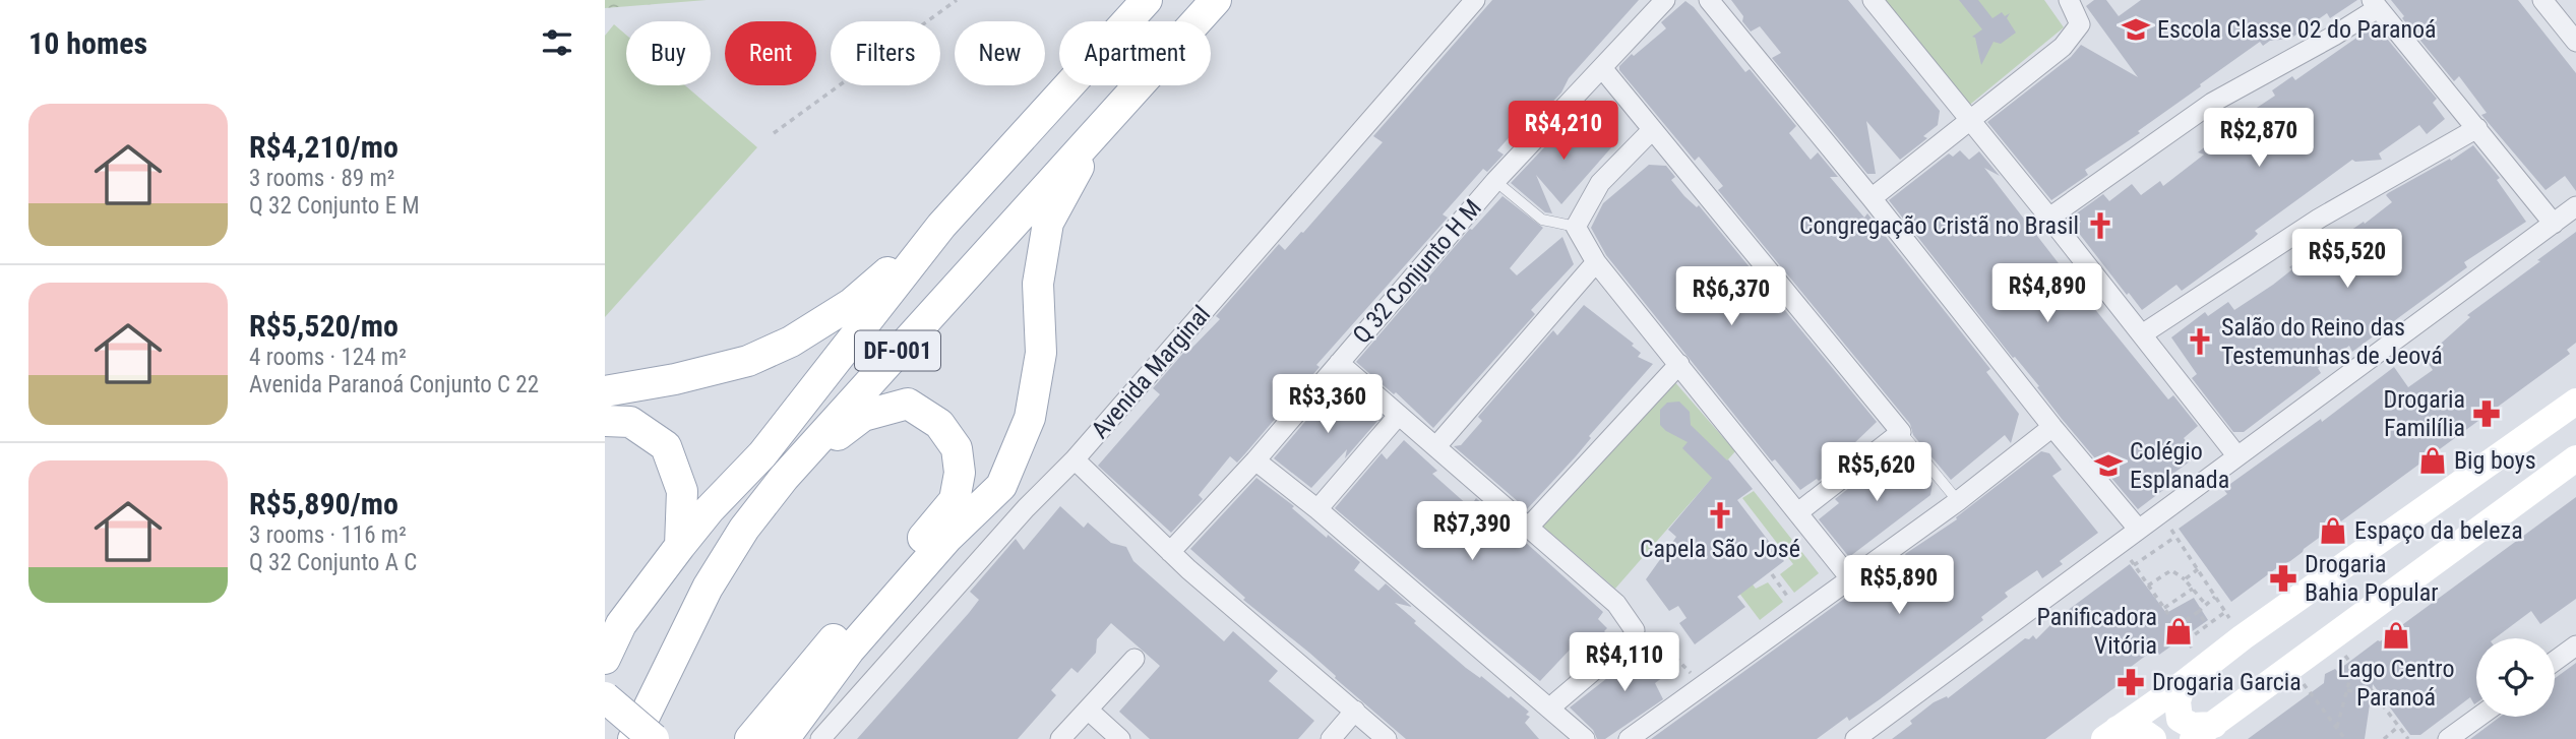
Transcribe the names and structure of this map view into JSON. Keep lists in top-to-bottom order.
{
  "streets": {
    "main road": ["DF-001"],
    "street": ["Q 32 Conjunto H M", "Avenida Marginal"]
  },
  "places": {
    "school or university": ["Escola Classe 02 do Paranoá", "Colégio Esplanada"],
    "church": ["Congregação Cristã no Brasil", "Salão do Reino das Testemunhas de Jeová", "Capela São José"],
    "pharmacy": ["Drogaria Familília", "Drogaria Bahia Popular", "Drogaria Garcia"],
    "shop": [
      "Big boys",
      "Espaço da beleza",
      "Panificadora Vitória",
      "Lago Centro Paranoá"
    ]
  },
  "page": {
    "heading": "10 homes",
    "chip": [
      "Buy",
      "Rent",
      "Filters",
      "New",
      "Apartment"
    ],
    "list": [
      {
        "name": "R$4,210/mo",
        "note": "3 rooms · 89 m² · Q 32 Conjunto E M"
      },
      {
        "name": "R$5,520/mo",
        "note": "4 rooms · 124 m² · Avenida Paranoá Conjunto C 22"
      },
      {
        "name": "R$5,890/mo",
        "note": "3 rooms · 116 m² · Q 32 Conjunto A C"
      }
    ],
    "price": [
      "R$4,210",
      "R$2,870",
      "R$5,520",
      "R$4,890",
      "R$6,370",
      "R$3,360",
      "R$5,620",
      "R$7,390",
      "R$5,890",
      "R$4,110"
    ]
  }
}
